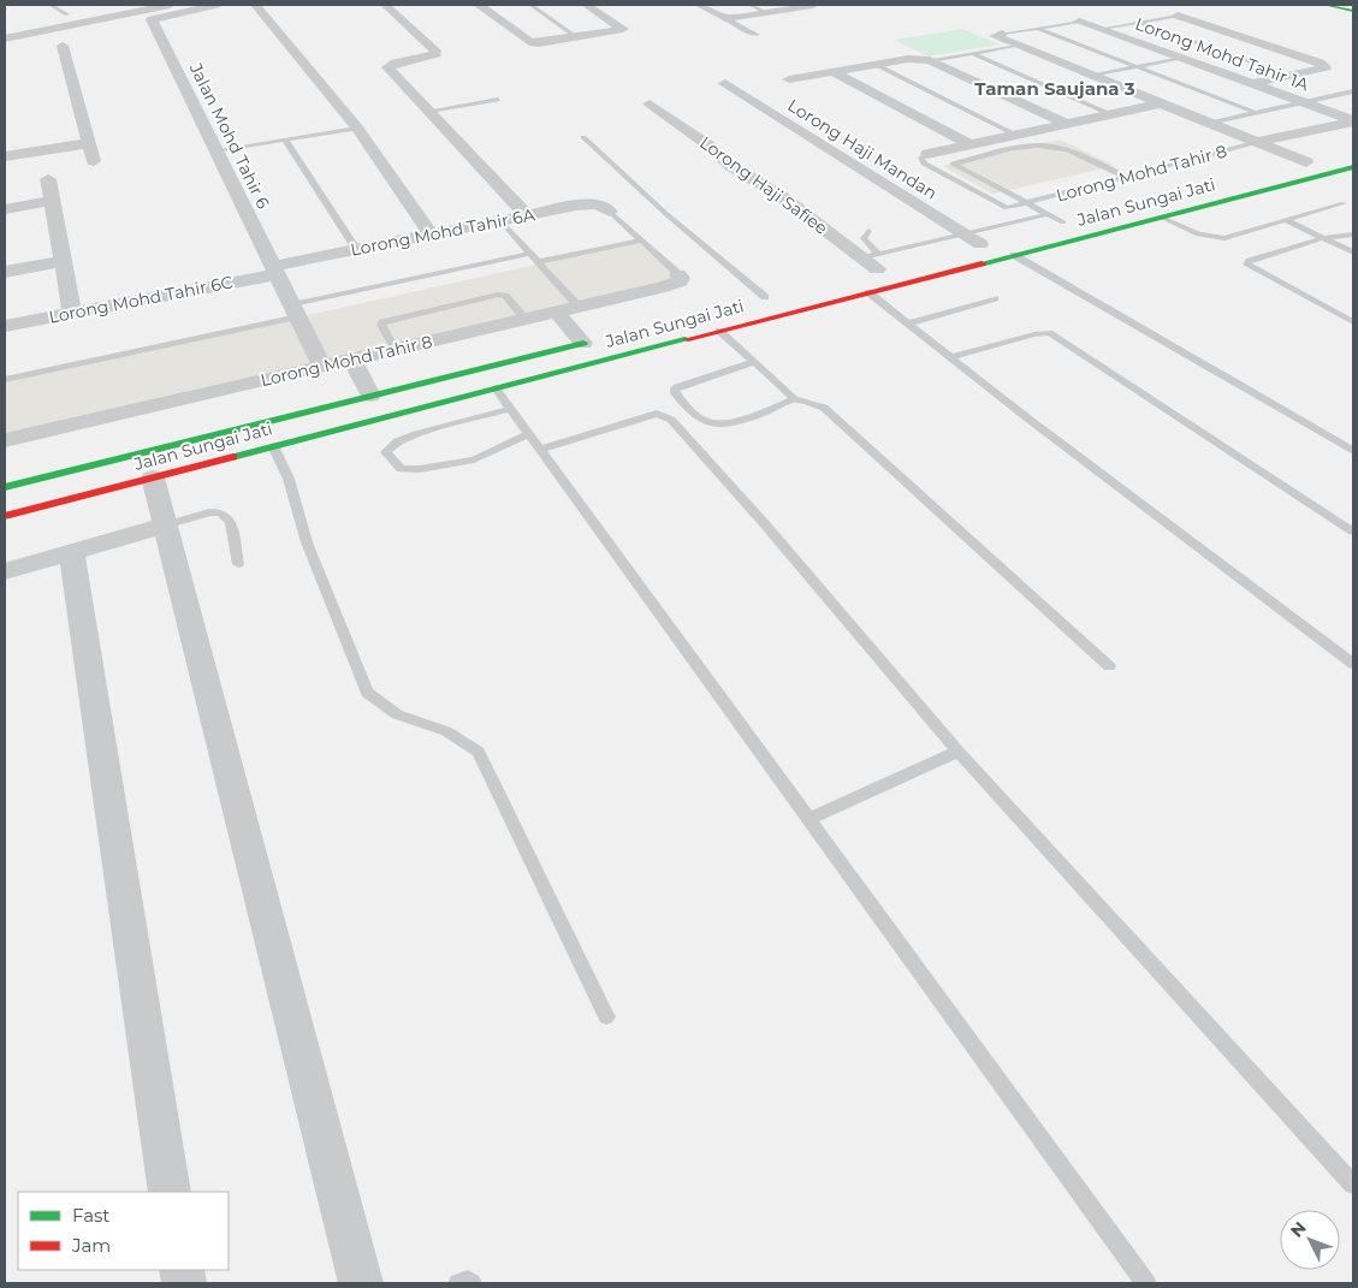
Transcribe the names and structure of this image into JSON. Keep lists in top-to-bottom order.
{
  "streets": {
    "main road": ["Jalan Sungai Jati"],
    "street": [
      "Lorong Mohd Tahir 1A",
      "Jalan Mohd Tahir 6",
      "Lorong Haji Mandan",
      "Lorong Mohd Tahir 8",
      "Lorong Haji Safiee",
      "Lorong Mohd Tahir 6A",
      "Lorong Mohd Tahir 6C"
    ]
  },
  "crossings": [
    ["Jalan Mohd Tahir 6", "Lorong Mohd Tahir 8"],
    ["Jalan Mohd Tahir 6", "Lorong Mohd Tahir 6A"],
    ["Jalan Mohd Tahir 6", "Lorong Mohd Tahir 6C"],
    ["Lorong Haji Mandan", "Jalan Sungai Jati"],
    ["Lorong Haji Safiee", "Jalan Sungai Jati"],
    ["Lorong Mohd Tahir 6A", "Lorong Mohd Tahir 6C"]
  ],
  "districts": ["Taman Saujana 3"],
  "legend": ["Fast", "Jam"],
  "north": "top left"
}
